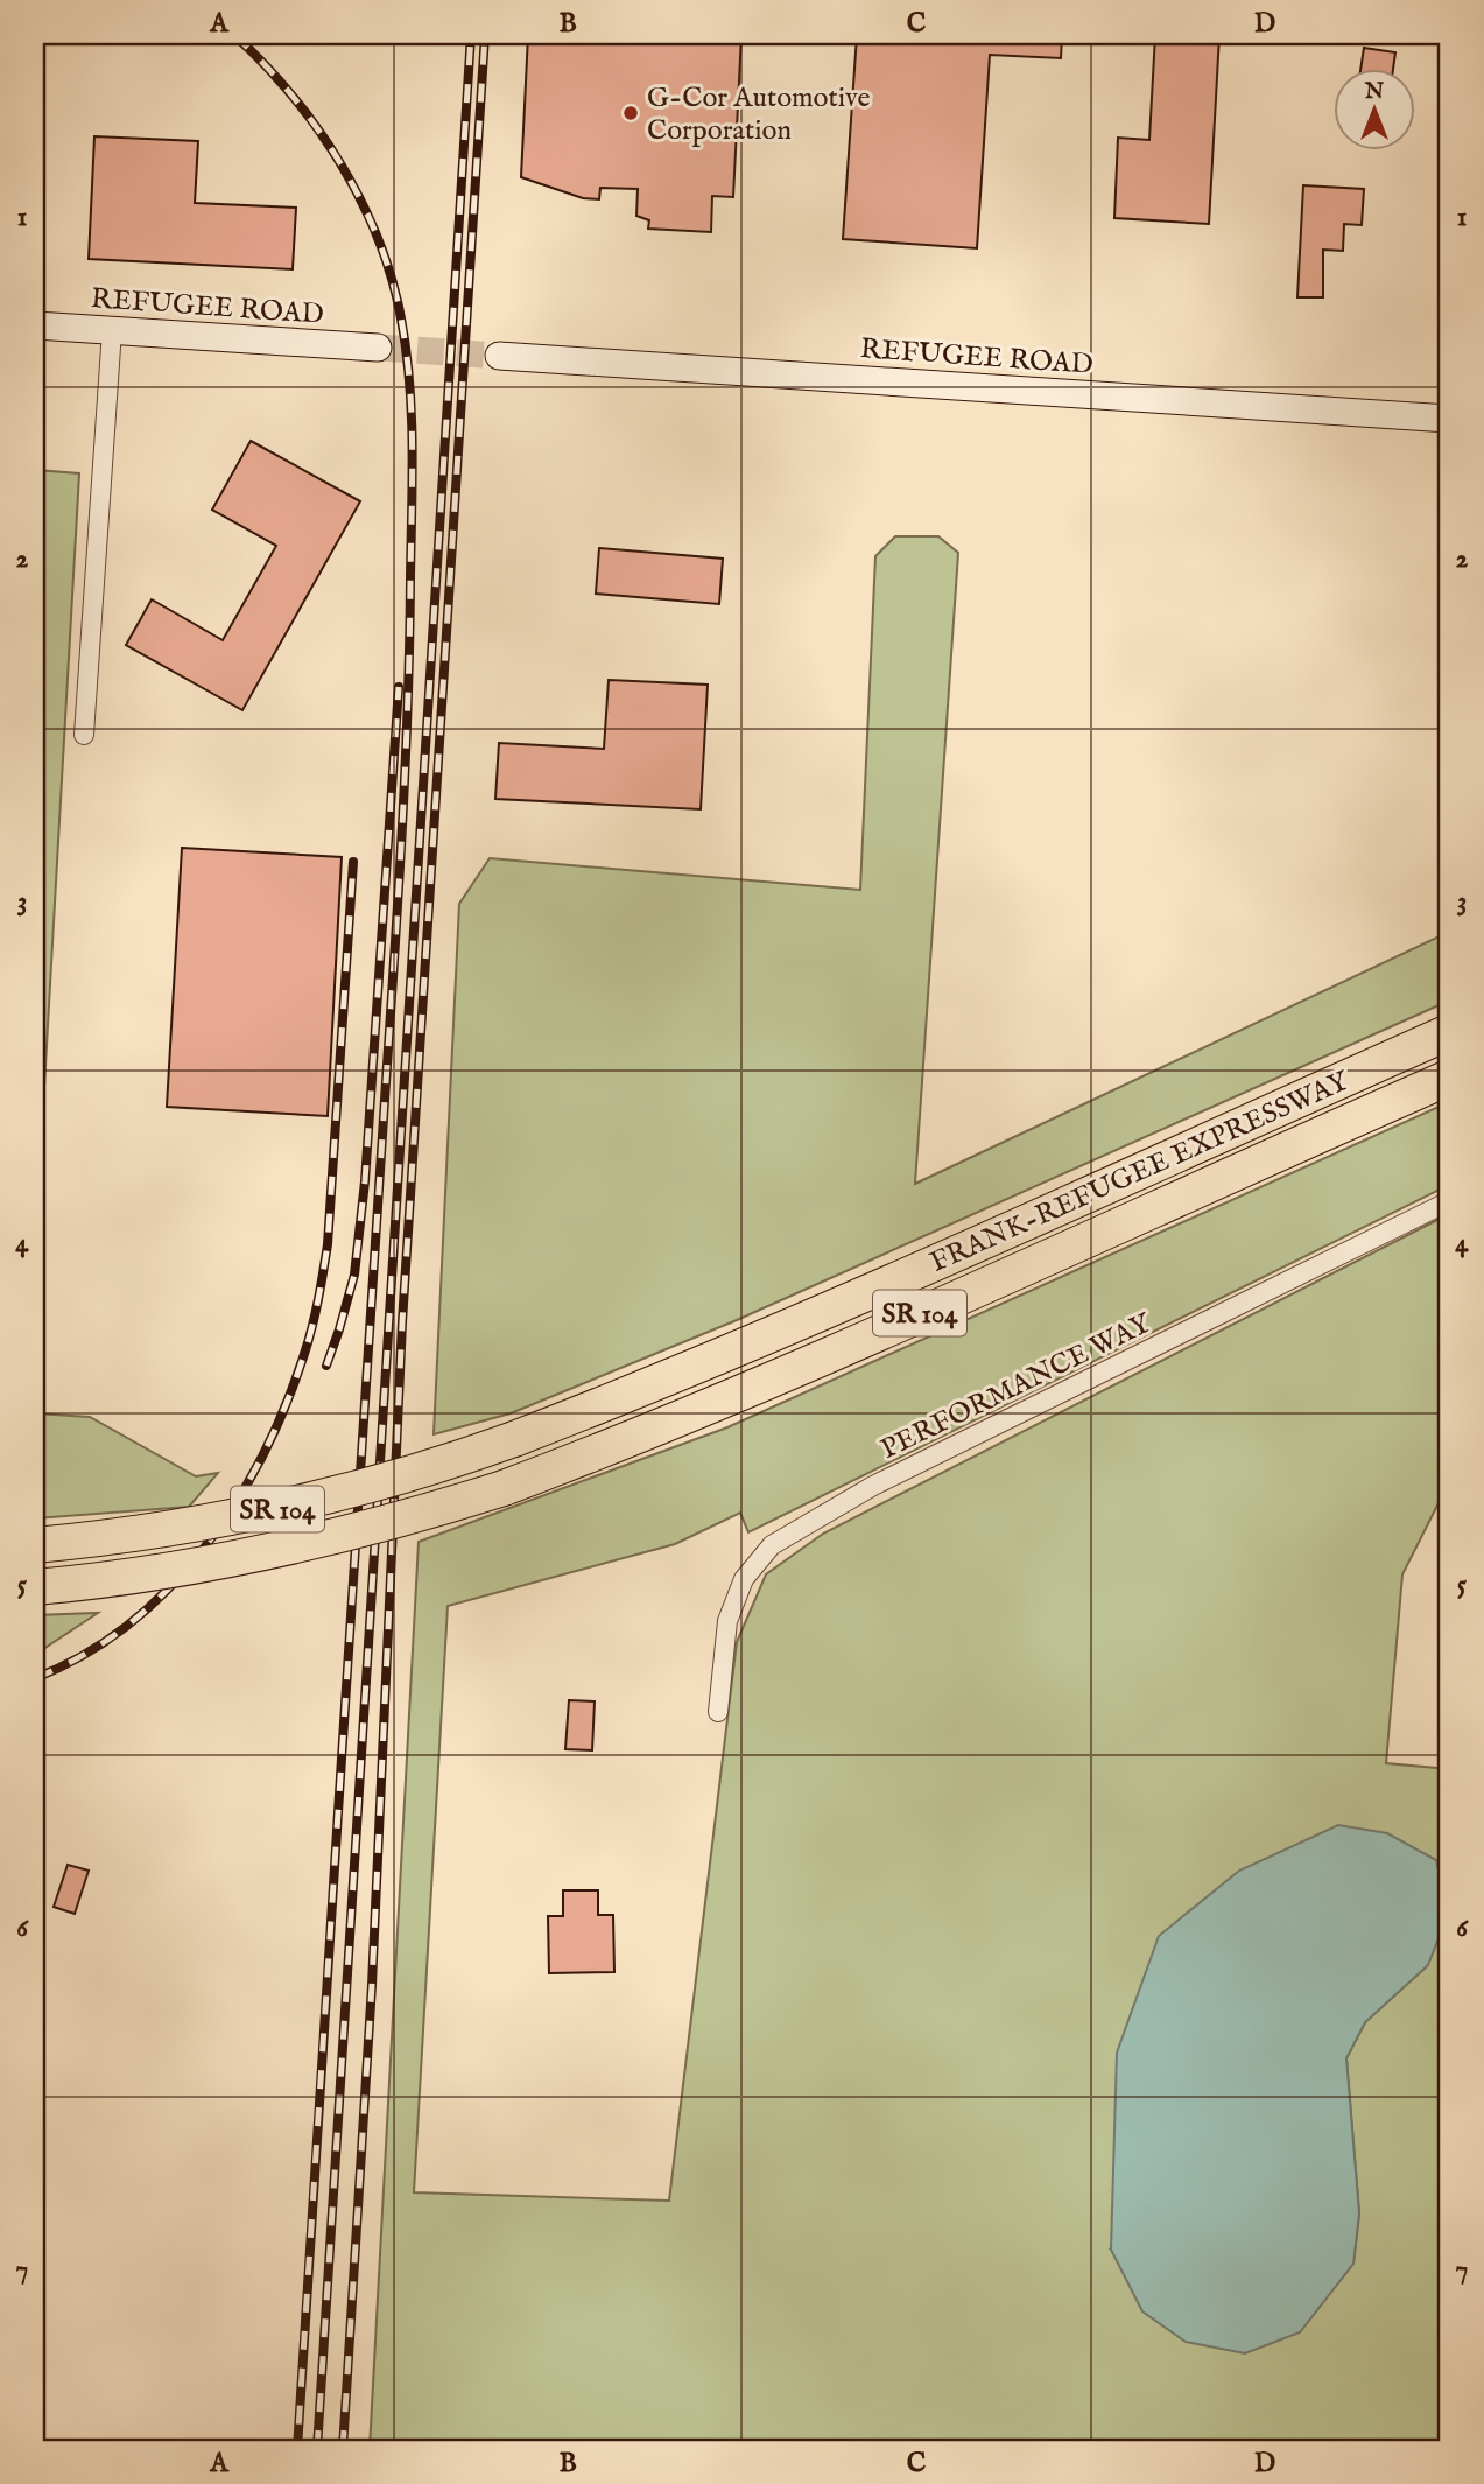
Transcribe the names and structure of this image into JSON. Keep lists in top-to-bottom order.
{
  "streets": {
    "highway": ["FRANK-REFUGEE EXPRESSWAY", "SR 104"],
    "main road": ["REFUGEE ROAD"],
    "street": ["PERFORMANCE WAY"]
  },
  "places": ["G-Cor Automotive Corporation"],
  "north": "top",
  "grid": {
    "columns": [
      "A",
      "B",
      "C",
      "D"
    ],
    "rows": [
      "1",
      "2",
      "3",
      "4",
      "5",
      "6",
      "7"
    ]
  }
}
